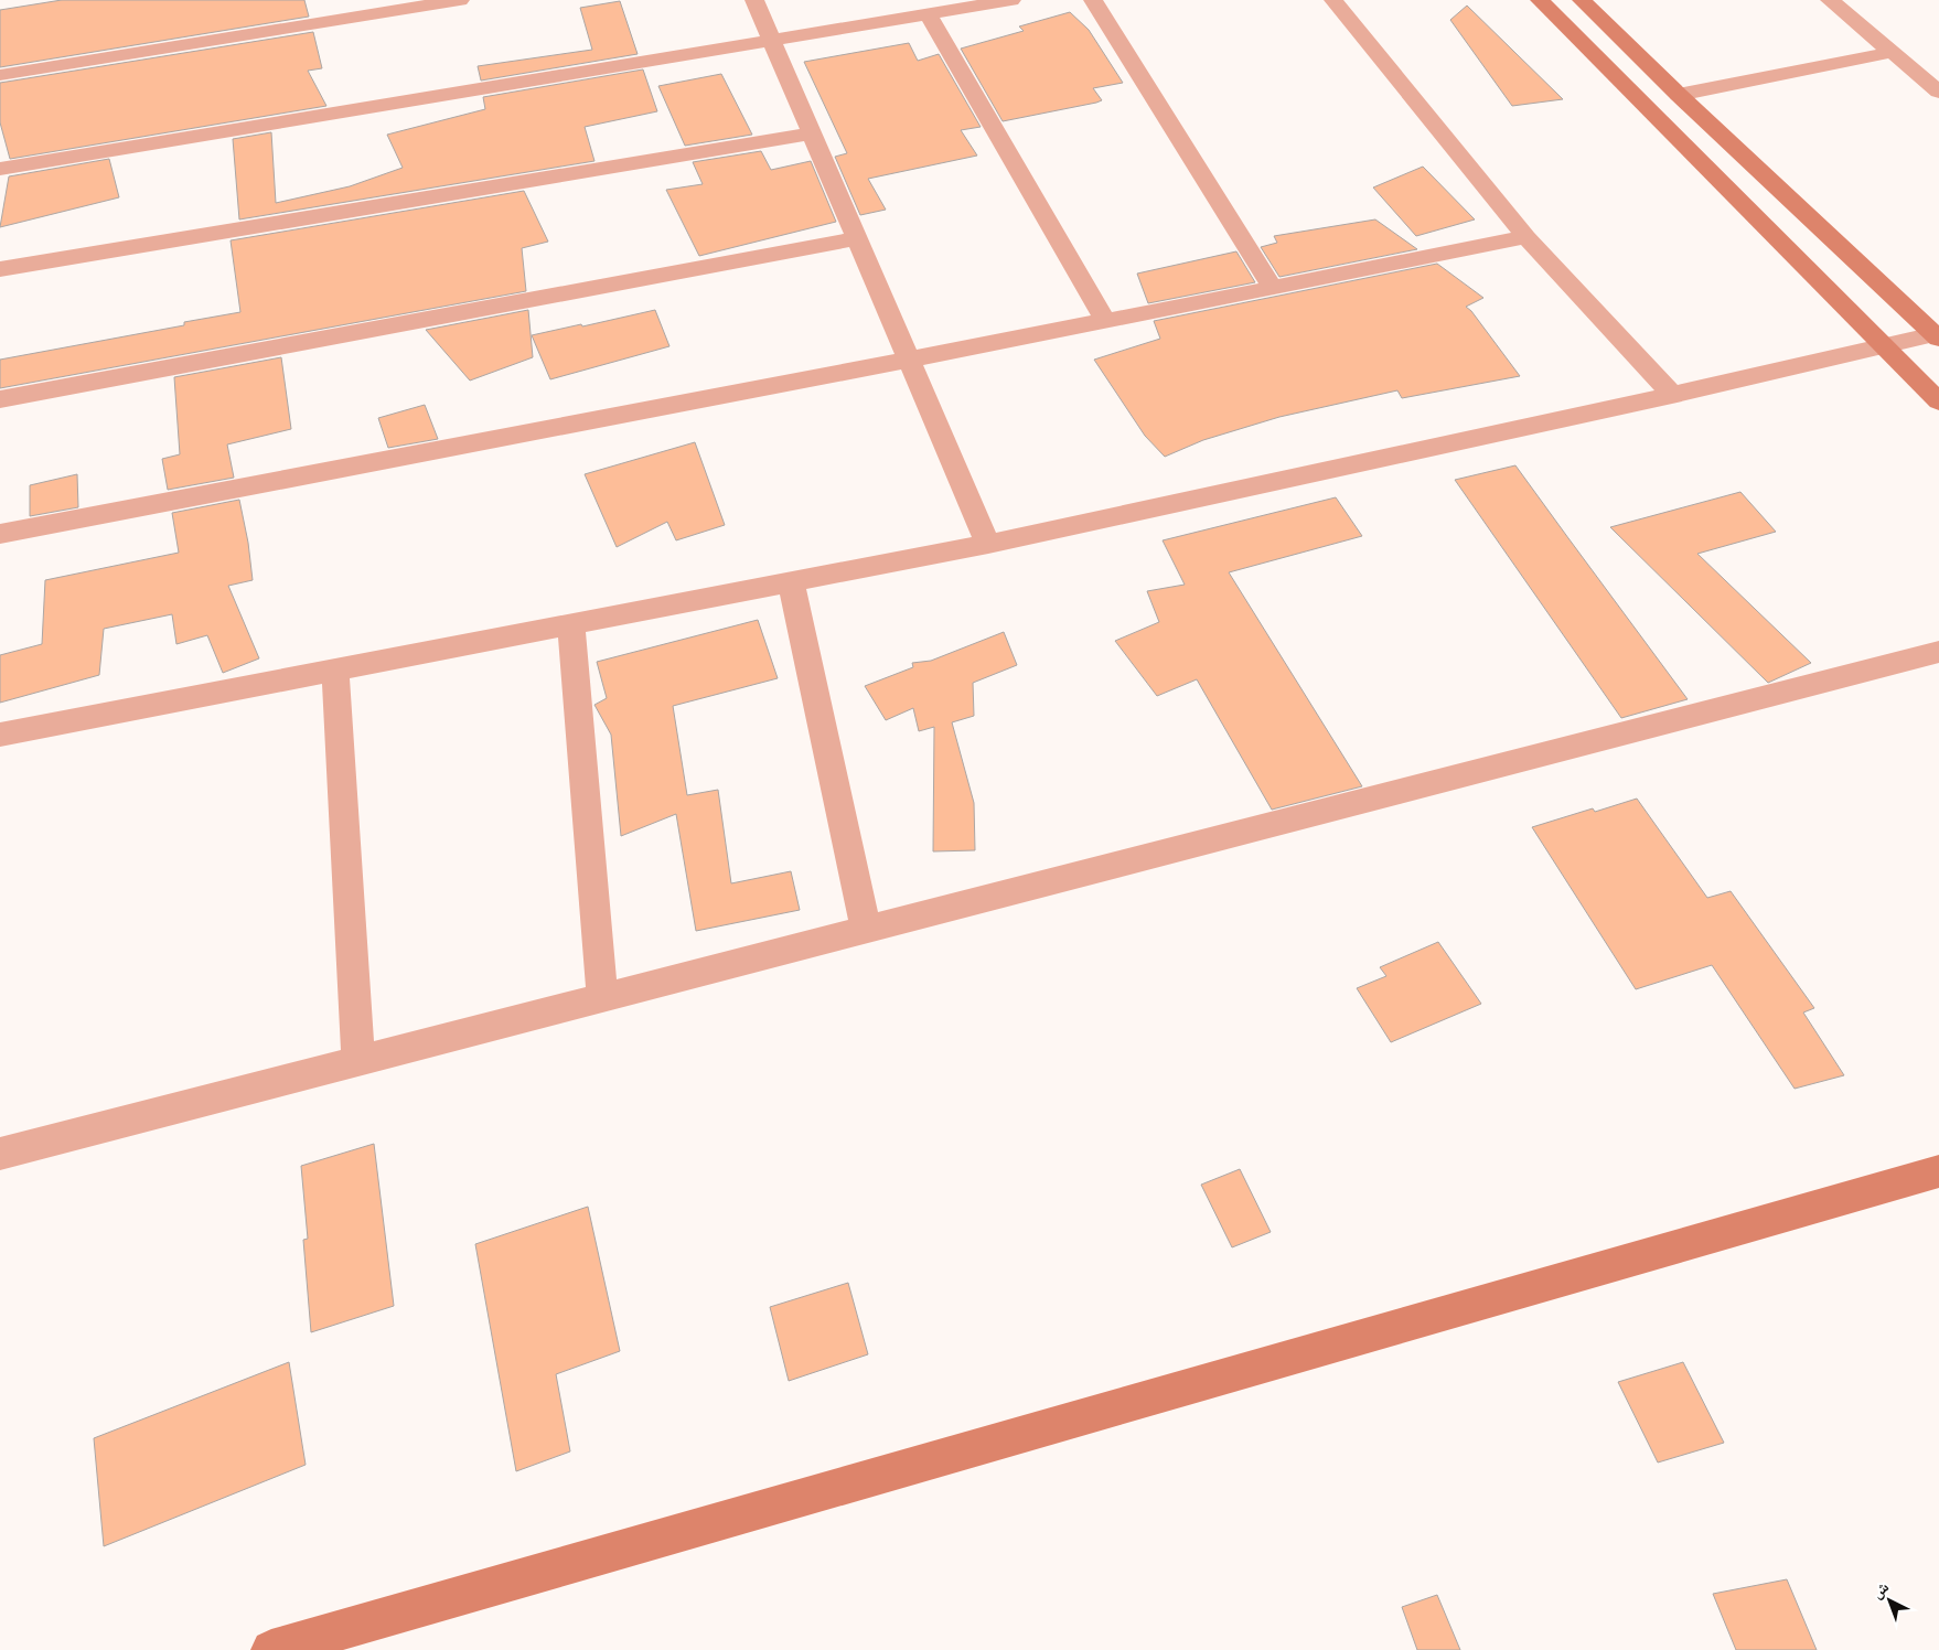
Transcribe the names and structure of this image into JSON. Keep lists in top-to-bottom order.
{
  "north": "top left"
}
